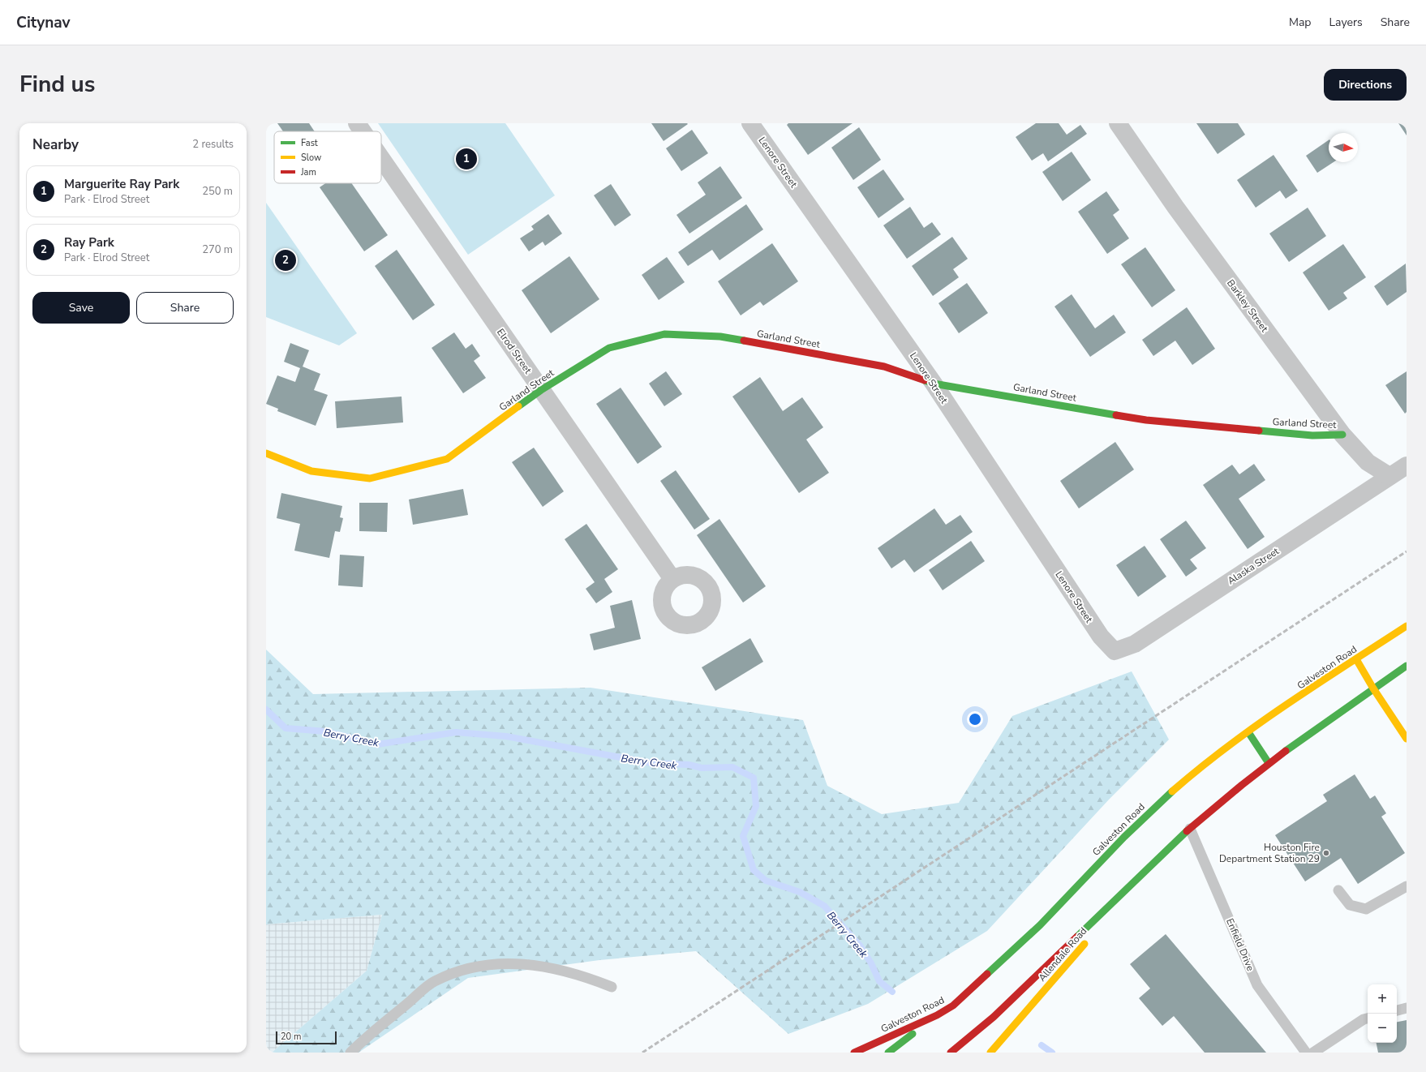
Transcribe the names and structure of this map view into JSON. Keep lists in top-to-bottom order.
{
  "streets": {
    "main road": ["Garland Street", "Galveston Road", "Allendale Road"],
    "street": [
      "Lenore Street",
      "Barkley Street",
      "Elrod Street",
      "Alaska Street"
    ],
    "lane": ["Enfield Drive"]
  },
  "crossings": [
    ["Lenore Street", "Garland Street"],
    ["Lenore Street", "Alaska Street"],
    ["Barkley Street", "Garland Street"],
    ["Barkley Street", "Alaska Street"],
    ["Garland Street", "Elrod Street"]
  ],
  "water": ["Berry Creek"],
  "places": ["Houston Fire Department Station 29"],
  "legend": ["Fast", "Slow", "Jam"],
  "scale_bar": "20 m",
  "north": "right",
  "page": {
    "header": "Citynav",
    "nav": ["Map", "Layers", "Share"],
    "title": "Find us",
    "buttons": [
      "Directions",
      ["Save", "Share"]
    ],
    "heading": ["Nearby", "2 results"],
    "pins": ["1", "2"],
    "list": [
      {
        "mark": "1",
        "name": "Marguerite Ray Park",
        "note": "Park · Elrod Street",
        "value": "250 m"
      },
      {
        "mark": "2",
        "name": "Ray Park",
        "note": "Park · Elrod Street",
        "value": "270 m"
      }
    ],
    "map_buttons": ["+", "−"],
    "scale": "20 m"
  }
}
